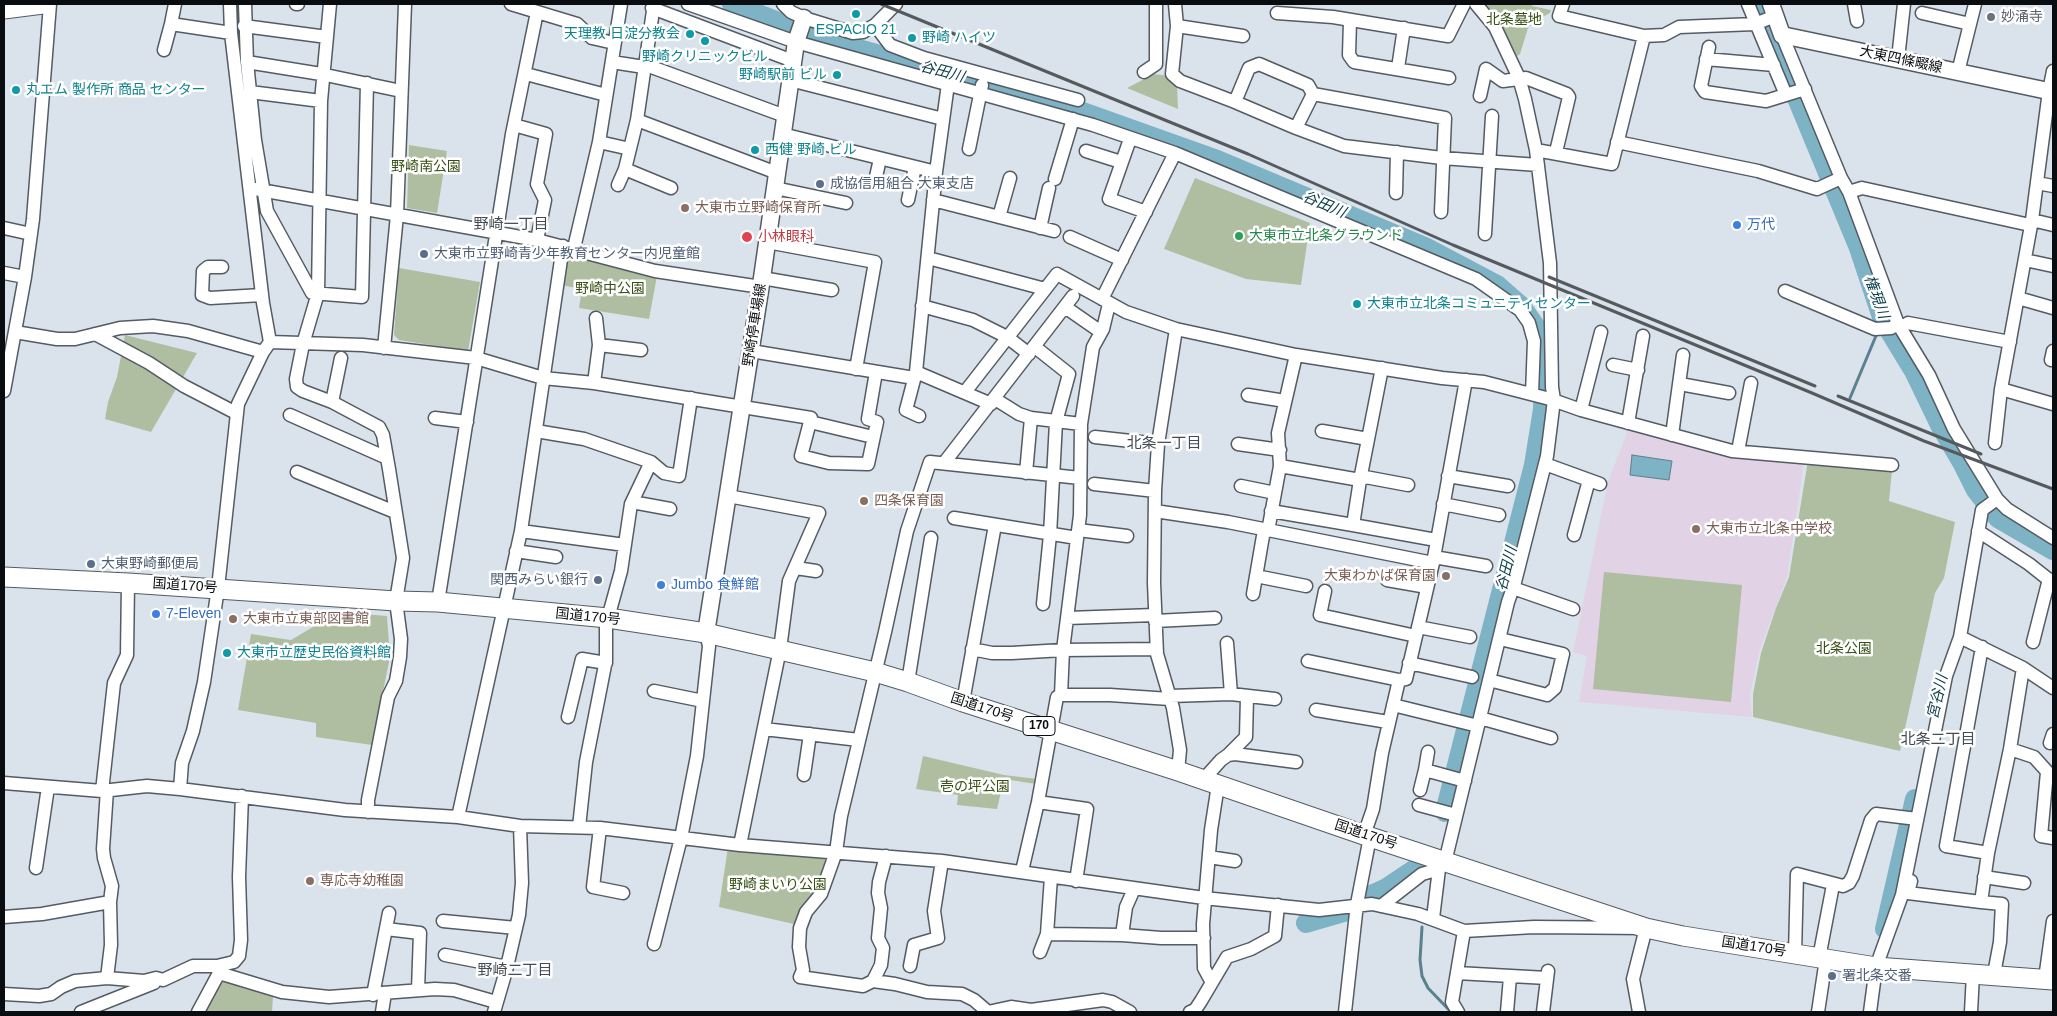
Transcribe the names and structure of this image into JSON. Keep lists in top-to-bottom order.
{
  "streets": {
    "highway": ["国道170号", "170"],
    "main road": ["大東四條畷線", "野崎停車場線"]
  },
  "crossings": [
    ["野崎停車場線", "国道170号"]
  ],
  "districts": [
    "野崎一丁目",
    "北条一丁目",
    "北条二丁目",
    "野崎二丁目"
  ],
  "water": ["谷田川", "権現川", "宮谷川"],
  "parks": [
    "北条墓地",
    "野崎南公園",
    "野崎中公園",
    "北条公園",
    "壱の坪公園",
    "野崎まいり公園"
  ],
  "places": [
    "ESPACIO 21",
    "妙涌寺",
    "天理教 日淀分教会",
    "野崎 ハイツ",
    "野崎クリニックビル",
    "野崎駅前 ビル",
    "丸エム 製作所 商品 センター",
    "西健 野崎 ビル",
    "成協信用組合 大東支店",
    "大東市立野崎保育所",
    "万代",
    "大東市立北条グラウンド",
    "小林眼科",
    "大東市立野崎青少年教育センター内児童館",
    "大東市立北条コミュニティセンター",
    "四条保育園",
    "大東市立北条中学校",
    "大東野崎郵便局",
    "大東わかば保育園",
    "関西みらい銀行",
    "Jumbo 食鮮館",
    "7-Eleven",
    "大東市立東部図書館",
    "大東市立歴史民俗資料館",
    "専応寺幼稚園",
    "署北条交番"
  ]
}
